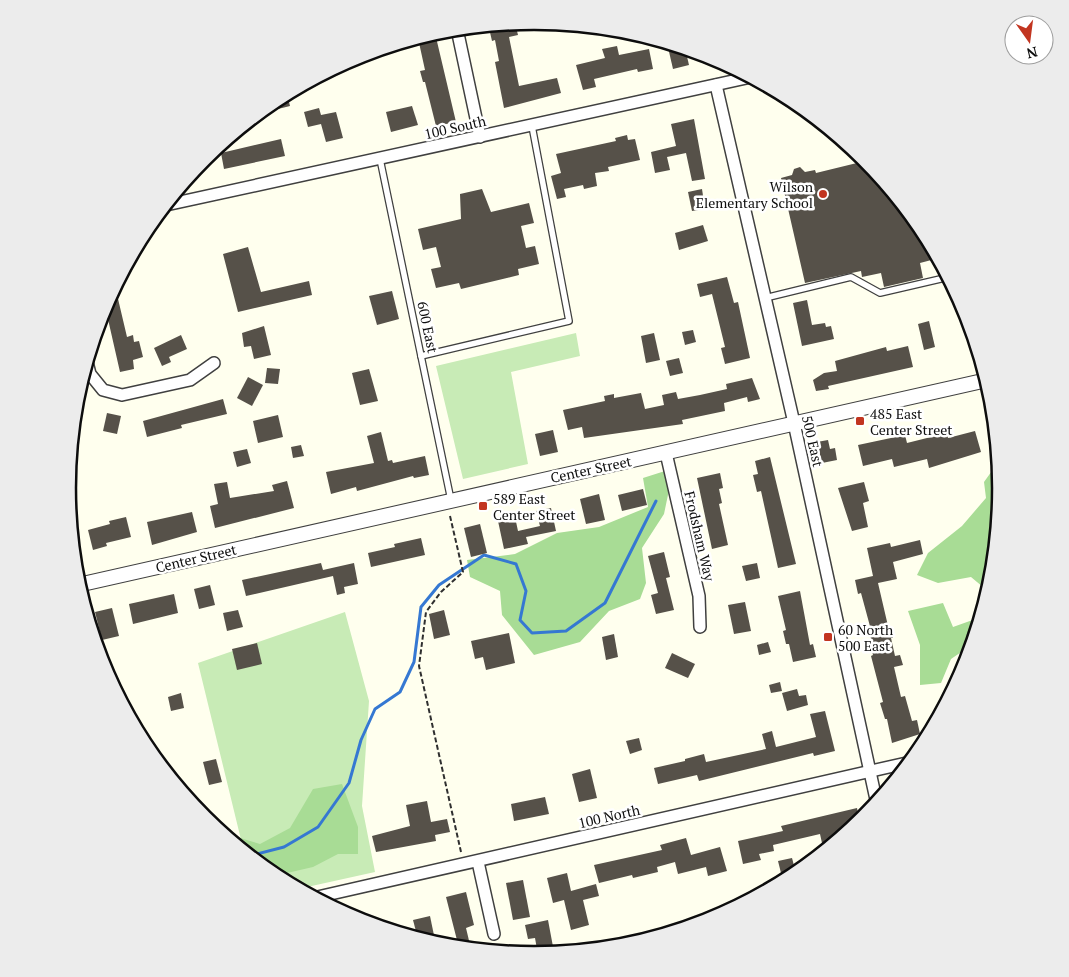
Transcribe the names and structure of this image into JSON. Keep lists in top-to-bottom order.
{
  "streets": {
    "street": [
      "100 South",
      "500 East",
      "Center Street",
      "Frodsham Way",
      "100 North"
    ],
    "lane": ["600 East"]
  },
  "crossings": [
    ["100 South", "600 East"],
    ["100 South", "500 East"],
    ["600 East", "Center Street"],
    ["500 East", "Center Street"],
    ["500 East", "100 North"],
    ["Center Street", "Frodsham Way"]
  ],
  "places": {
    "other": ["Wilson Elementary School"],
    "transit": ["485 East Center Street", "589 East Center Street", "60 North 500 East"]
  },
  "north": "bottom"
}
